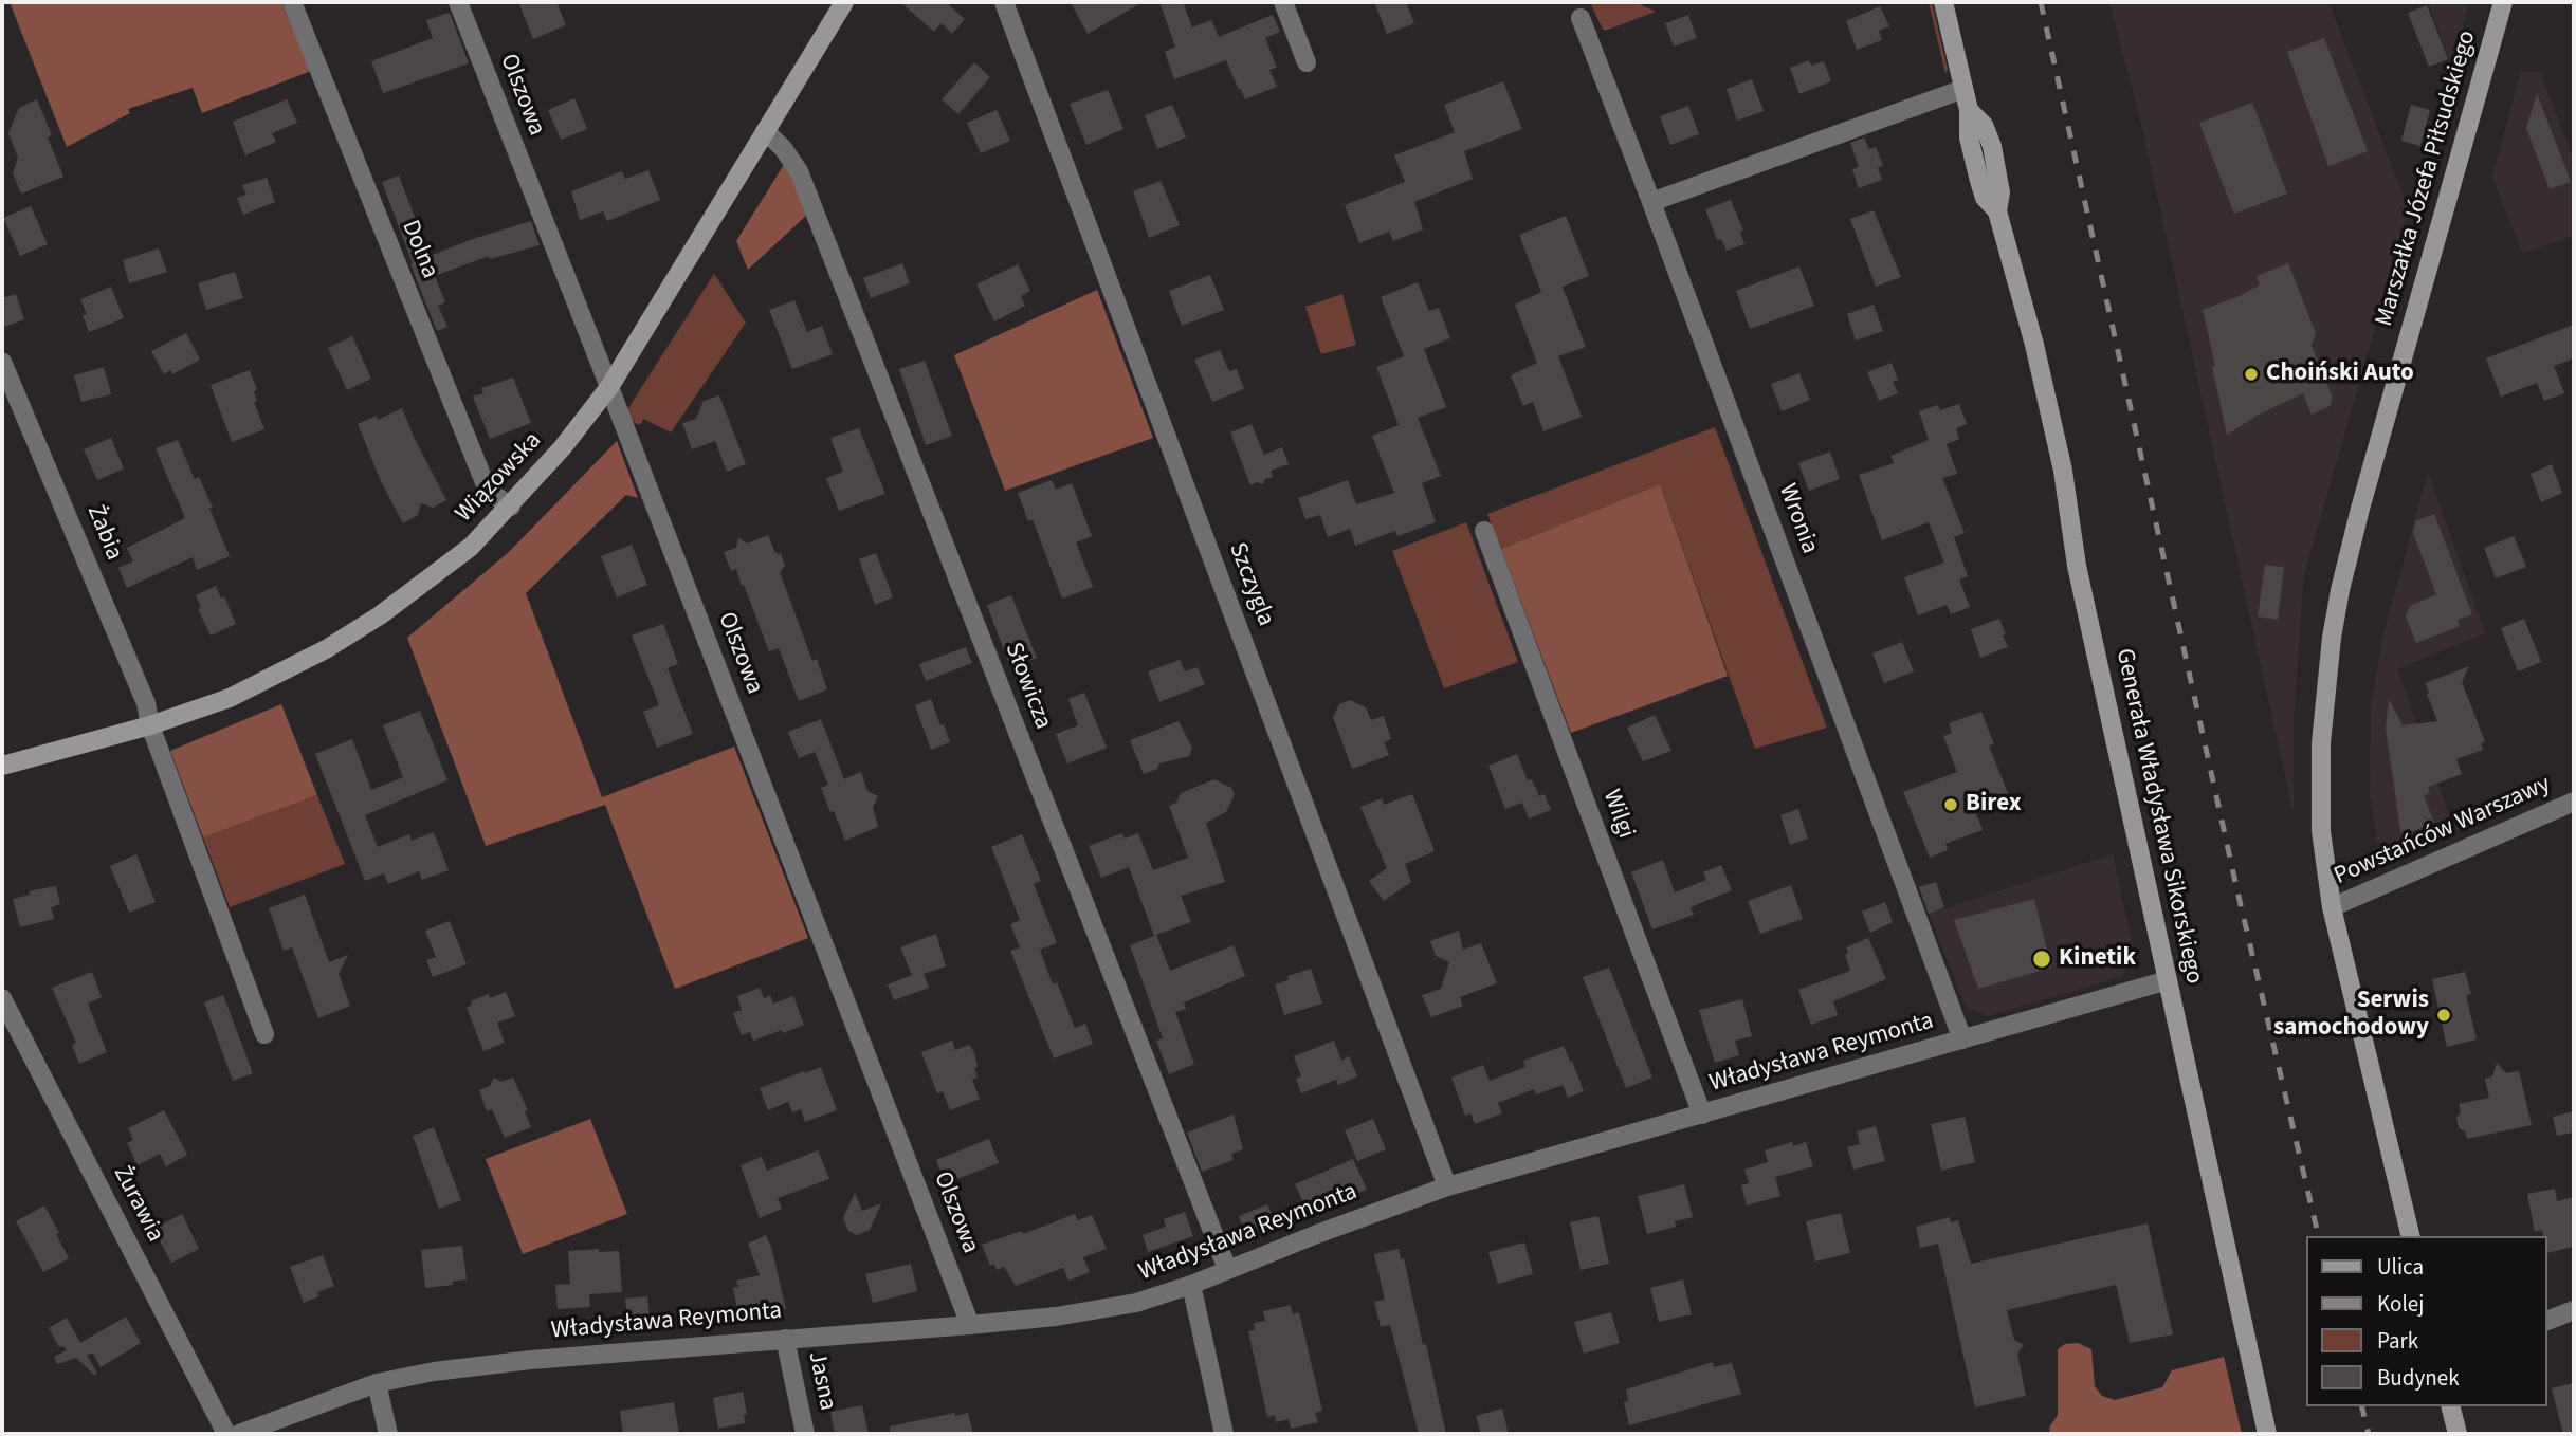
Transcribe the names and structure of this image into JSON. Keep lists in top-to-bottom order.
{
  "streets": {
    "main road": ["Marszałka Józefa Piłsudskiego", "Wiązowska", "Generała Władysława Sikorskiego"],
    "street": [
      "Olszowa",
      "Dolna",
      "Wronia",
      "Żabia",
      "Szczygla",
      "Słowicza",
      "Wilgi",
      "Powstańców Warszawy",
      "Władysława Reymonta",
      "Żurawia",
      "Jasna"
    ]
  },
  "crossings": [
    ["Olszowa", "Wiązowska"],
    ["Olszowa", "Władysława Reymonta"],
    ["Marszałka Józefa Piłsudskiego", "Powstańców Warszawy"],
    ["Dolna", "Wiązowska"],
    ["Wiązowska", "Żabia"],
    ["Wiązowska", "Słowicza"],
    ["Wronia", "Władysława Reymonta"],
    ["Szczygla", "Władysława Reymonta"],
    ["Słowicza", "Władysława Reymonta"],
    ["Wilgi", "Władysława Reymonta"],
    ["Generała Władysława Sikorskiego", "Władysława Reymonta"],
    ["Władysława Reymonta", "Jasna"]
  ],
  "places": [
    "Choiński Auto",
    "Birex",
    "Kinetik",
    "Serwis samochodowy"
  ],
  "legend": [
    "Ulica",
    "Kolej",
    "Park",
    "Budynek"
  ]
}
